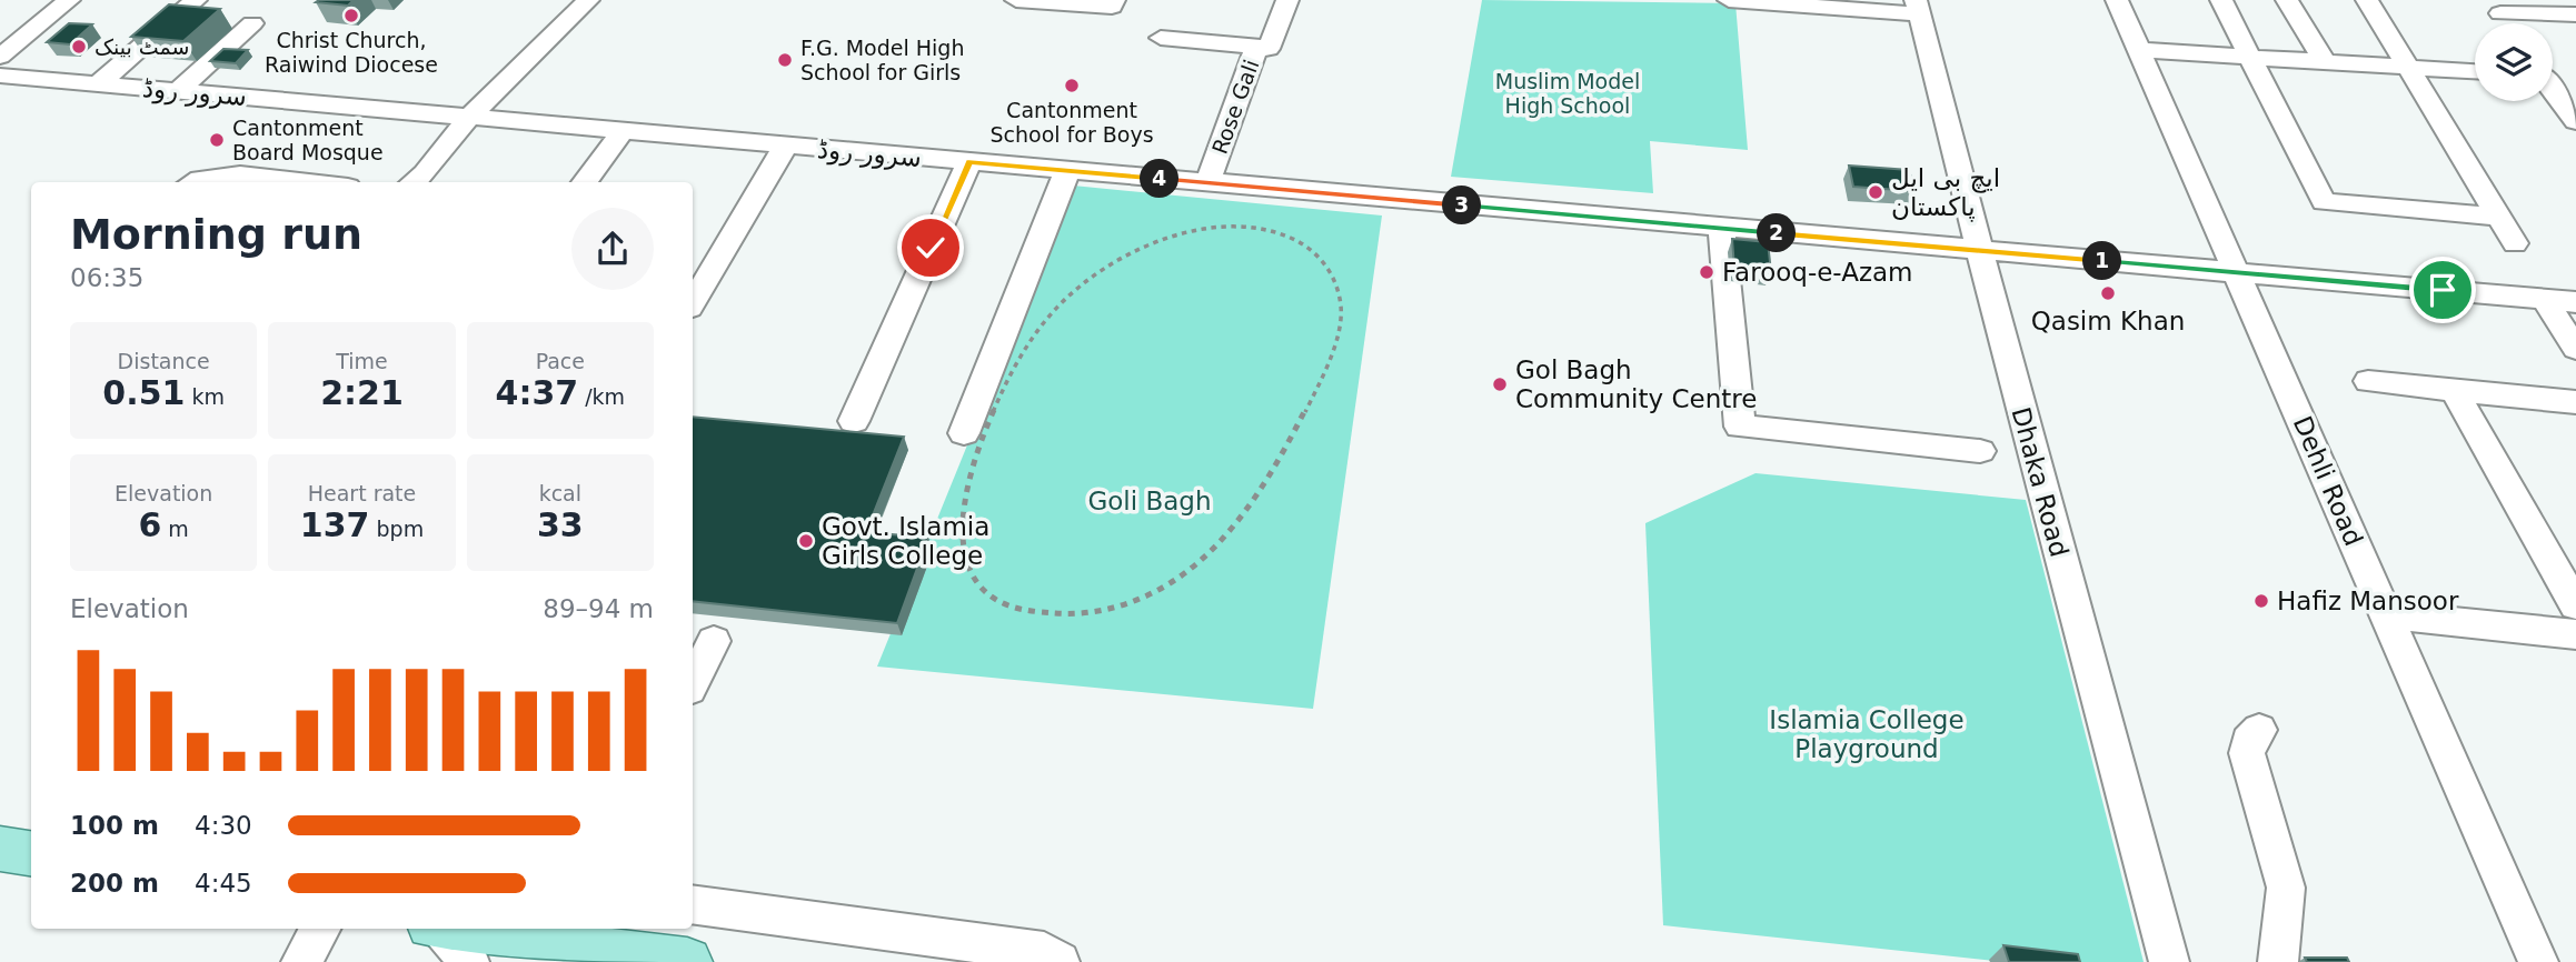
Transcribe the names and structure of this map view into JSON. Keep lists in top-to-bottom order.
{
  "streets": {
    "street": [
      "سرور روڈ",
      "Rose Gali",
      "Dehli Road",
      "Dhaka Road"
    ]
  },
  "crossings": [
    ["سرور روڈ", "Rose Gali"],
    ["سرور روڈ", "Dehli Road"],
    ["سرور روڈ", "Dhaka Road"]
  ],
  "parks": ["Muslim Model High School", "Goli Bagh", "Islamia College Playground"],
  "places": [
    "Christ Church, Raiwind Diocese",
    "سمٹ بینک",
    "F.G. Model High School for Girls",
    "Cantonment School for Boys",
    "Cantonment Board Mosque",
    "ایچ بی ایل پاکستان",
    "Farooq-e-Azam",
    "Qasim Khan",
    "Gol Bagh Community Centre",
    "Govt. Islamia Girls College",
    "Hafiz Mansoor"
  ],
  "page": {
    "pins": [
      "4",
      "3",
      "2",
      "1"
    ],
    "heading": ["Morning run", "06:35"],
    "stats": [
      ["Distance", "0.51 km"],
      ["Time", "2:21"],
      ["Pace", "4:37 /km"],
      ["Elevation", "6 m"],
      ["Heart rate", "137 bpm"],
      ["kcal", "33"]
    ],
    "chart": ["Elevation", "89–94 m"],
    "list": [
      {
        "name": "100 m",
        "note": "4:30"
      },
      {
        "name": "200 m",
        "note": "4:45"
      }
    ]
  }
}
